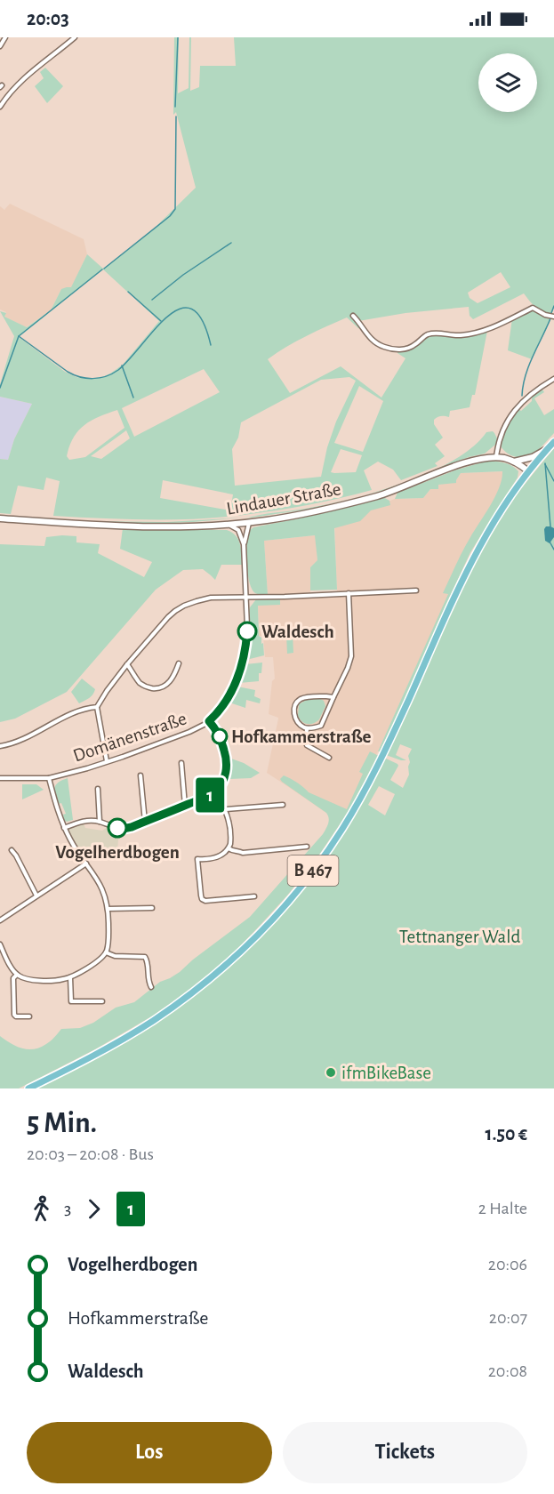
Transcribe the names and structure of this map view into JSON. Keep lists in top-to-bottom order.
{
  "streets": {
    "main road": ["Lindauer Straße", "B 467"],
    "street": ["Domänenstraße"]
  },
  "crossings": [
    ["Lindauer Straße", "Domänenstraße"],
    ["Lindauer Straße", "B 467"]
  ],
  "parks": ["Tettnanger Wald"],
  "places": [
    "Waldesch",
    "Hofkammerstraße",
    "Vogelherdbogen",
    "ifmBikeBase"
  ],
  "lines": ["bus line 1"],
  "page": {
    "status": "20:03",
    "on_map": "1",
    "heading": ["5 Min.", "20:03 – 20:08 · Bus", "1.50 €"],
    "legs": ["3", "1", "2 Halte"],
    "list": [
      {
        "name": "Vogelherdbogen",
        "value": "20:06"
      },
      {
        "name": "Hofkammerstraße",
        "value": "20:07"
      },
      {
        "name": "Waldesch",
        "value": "20:08"
      }
    ],
    "buttons": ["Los", "Tickets"]
  }
}
